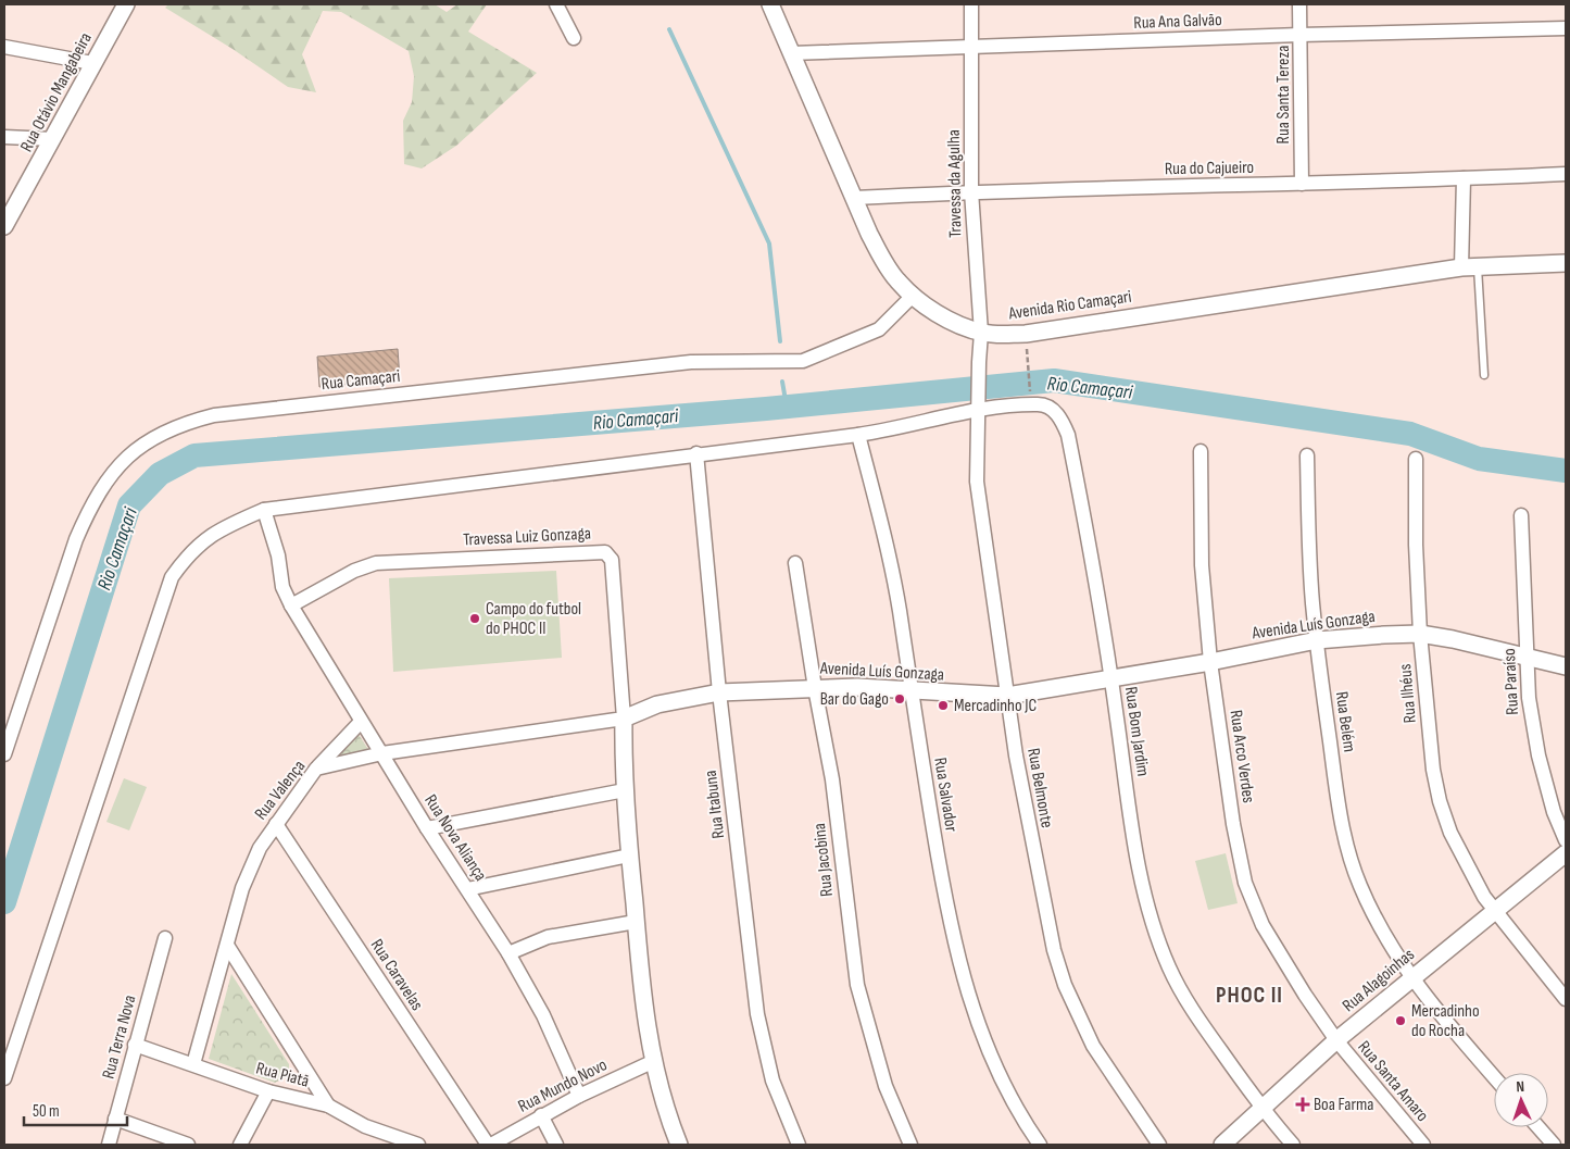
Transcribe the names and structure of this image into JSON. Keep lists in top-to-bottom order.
{
  "streets": {
    "street": [
      "Rua Ana Galvão",
      "Rua Otávio Mangabeira",
      "Rua Santa Tereza",
      "Rua do Cajueiro",
      "Travessa da Agulha",
      "Avenida Rio Camaçari",
      "Rua Camaçari",
      "Travessa Luiz Gonzaga",
      "Avenida Luís Gonzaga",
      "Rua Paraíso",
      "Rua Ilhéus",
      "Rua Belém",
      "Rua Bom Jardim",
      "Rua Arco Verdes",
      "Rua Belmonte",
      "Rua Valença",
      "Rua Salvador",
      "Rua Itabuna",
      "Rua Nova Aliança",
      "Rua Jacobina",
      "Rua Caravelas",
      "Rua Alagoinhas",
      "Rua Terra Nova",
      "Rua Piatã",
      "Rua Santa Amaro",
      "Rua Mundo Novo"
    ]
  },
  "crossings": [
    ["Rua Ana Galvão", "Rua Santa Tereza"],
    ["Rua Ana Galvão", "Travessa da Agulha"],
    ["Rua Ana Galvão", "Avenida Rio Camaçari"],
    ["Rua Santa Tereza", "Rua do Cajueiro"],
    ["Rua do Cajueiro", "Travessa da Agulha"],
    ["Rua do Cajueiro", "Avenida Rio Camaçari"],
    ["Travessa da Agulha", "Avenida Rio Camaçari"],
    ["Travessa da Agulha", "Rua Bom Jardim"],
    ["Travessa da Agulha", "Rua Belmonte"],
    ["Avenida Rio Camaçari", "Rua Camaçari"],
    ["Travessa Luiz Gonzaga", "Avenida Luís Gonzaga"],
    ["Travessa Luiz Gonzaga", "Rua Valença"],
    ["Travessa Luiz Gonzaga", "Rua Nova Aliança"],
    ["Avenida Luís Gonzaga", "Rua Paraíso"],
    ["Avenida Luís Gonzaga", "Rua Ilhéus"],
    ["Avenida Luís Gonzaga", "Rua Belém"],
    ["Avenida Luís Gonzaga", "Rua Bom Jardim"],
    ["Avenida Luís Gonzaga", "Rua Arco Verdes"],
    ["Avenida Luís Gonzaga", "Rua Belmonte"],
    ["Avenida Luís Gonzaga", "Rua Valença"],
    ["Avenida Luís Gonzaga", "Rua Salvador"],
    ["Avenida Luís Gonzaga", "Rua Itabuna"],
    ["Avenida Luís Gonzaga", "Rua Jacobina"],
    ["Rua Ilhéus", "Rua Alagoinhas"],
    ["Rua Belém", "Rua Alagoinhas"],
    ["Rua Bom Jardim", "Rua Belmonte"],
    ["Rua Bom Jardim", "Rua Salvador"],
    ["Rua Bom Jardim", "Rua Itabuna"],
    ["Rua Bom Jardim", "Rua Nova Aliança"],
    ["Rua Bom Jardim", "Rua Alagoinhas"],
    ["Rua Arco Verdes", "Rua Alagoinhas"],
    ["Rua Arco Verdes", "Rua Santa Amaro"],
    ["Rua Valença", "Rua Nova Aliança"],
    ["Rua Valença", "Rua Caravelas"],
    ["Rua Valença", "Rua Piatã"],
    ["Rua Nova Aliança", "Rua Mundo Novo"],
    ["Rua Caravelas", "Rua Mundo Novo"],
    ["Rua Alagoinhas", "Rua Santa Amaro"],
    ["Rua Terra Nova", "Rua Piatã"]
  ],
  "districts": ["PHOC II"],
  "water": ["Rio Camaçari"],
  "places": {
    "other": [
      "Campo do futbol do PHOC II",
      "Bar do Gago",
      "Mercadinho JC",
      "Mercadinho do Rocha"
    ],
    "health": ["Boa Farma"]
  },
  "scale_bar": "50 m",
  "north": "top"
}
